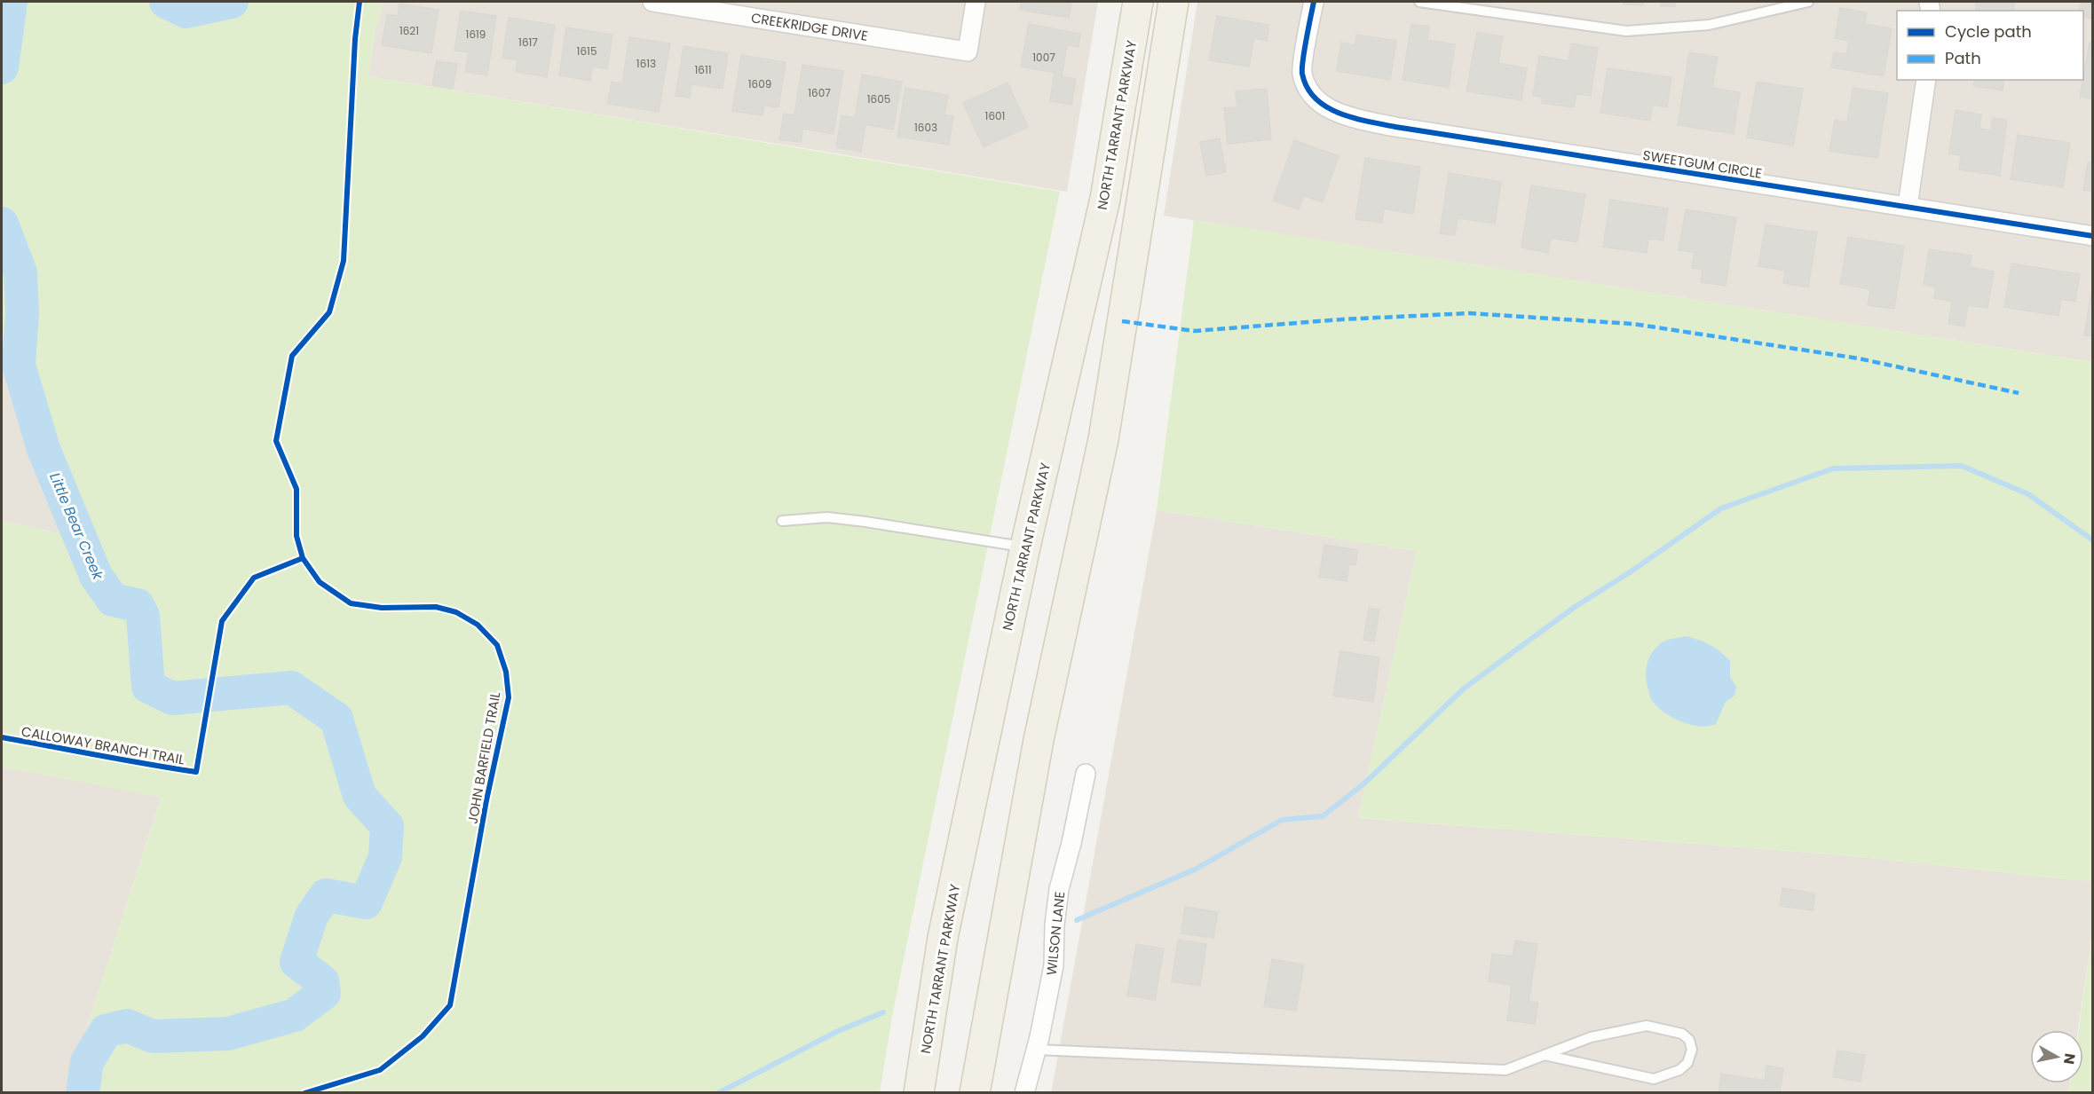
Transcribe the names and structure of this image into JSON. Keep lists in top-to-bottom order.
{
  "streets": {
    "main road": ["NORTH TARRANT PARKWAY"],
    "street": ["CREEKRIDGE DRIVE", "SWEETGUM CIRCLE", "WILSON LANE"],
    "cycle path": ["CALLOWAY BRANCH TRAIL", "JOHN BARFIELD TRAIL"]
  },
  "water": ["Little Bear Creek"],
  "house_numbers": [
    "1621",
    "1619",
    "1617",
    "1615",
    "1007",
    "1613",
    "1611",
    "1609",
    "1607",
    "1605",
    "1601",
    "1603"
  ],
  "legend": ["Cycle path", "Path"],
  "north": "right"
}
